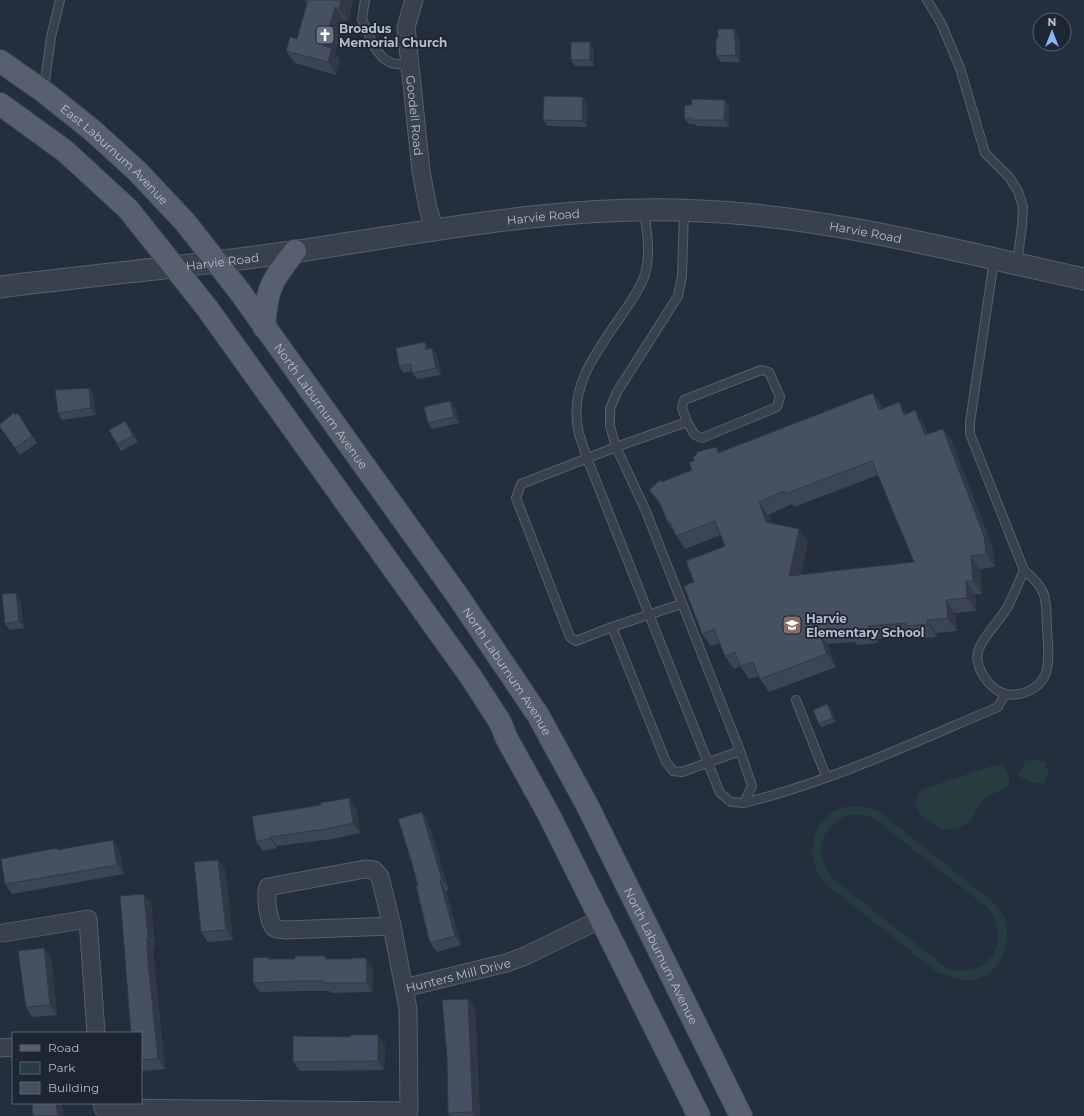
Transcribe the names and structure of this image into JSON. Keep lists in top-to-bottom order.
{
  "streets": {
    "main road": ["East Laburnum Avenue", "North Laburnum Avenue"],
    "street": ["Goodell Road", "Harvie Road", "Hunters Mill Drive"]
  },
  "crossings": [
    ["Goodell Road", "Harvie Road"],
    ["East Laburnum Avenue", "Harvie Road"],
    ["East Laburnum Avenue", "North Laburnum Avenue"],
    ["Harvie Road", "North Laburnum Avenue"]
  ],
  "places": {
    "church": ["Broadus Memorial Church"],
    "school or university": ["Harvie Elementary School"]
  },
  "legend": ["Road", "Park", "Building"],
  "north": "top"
}
